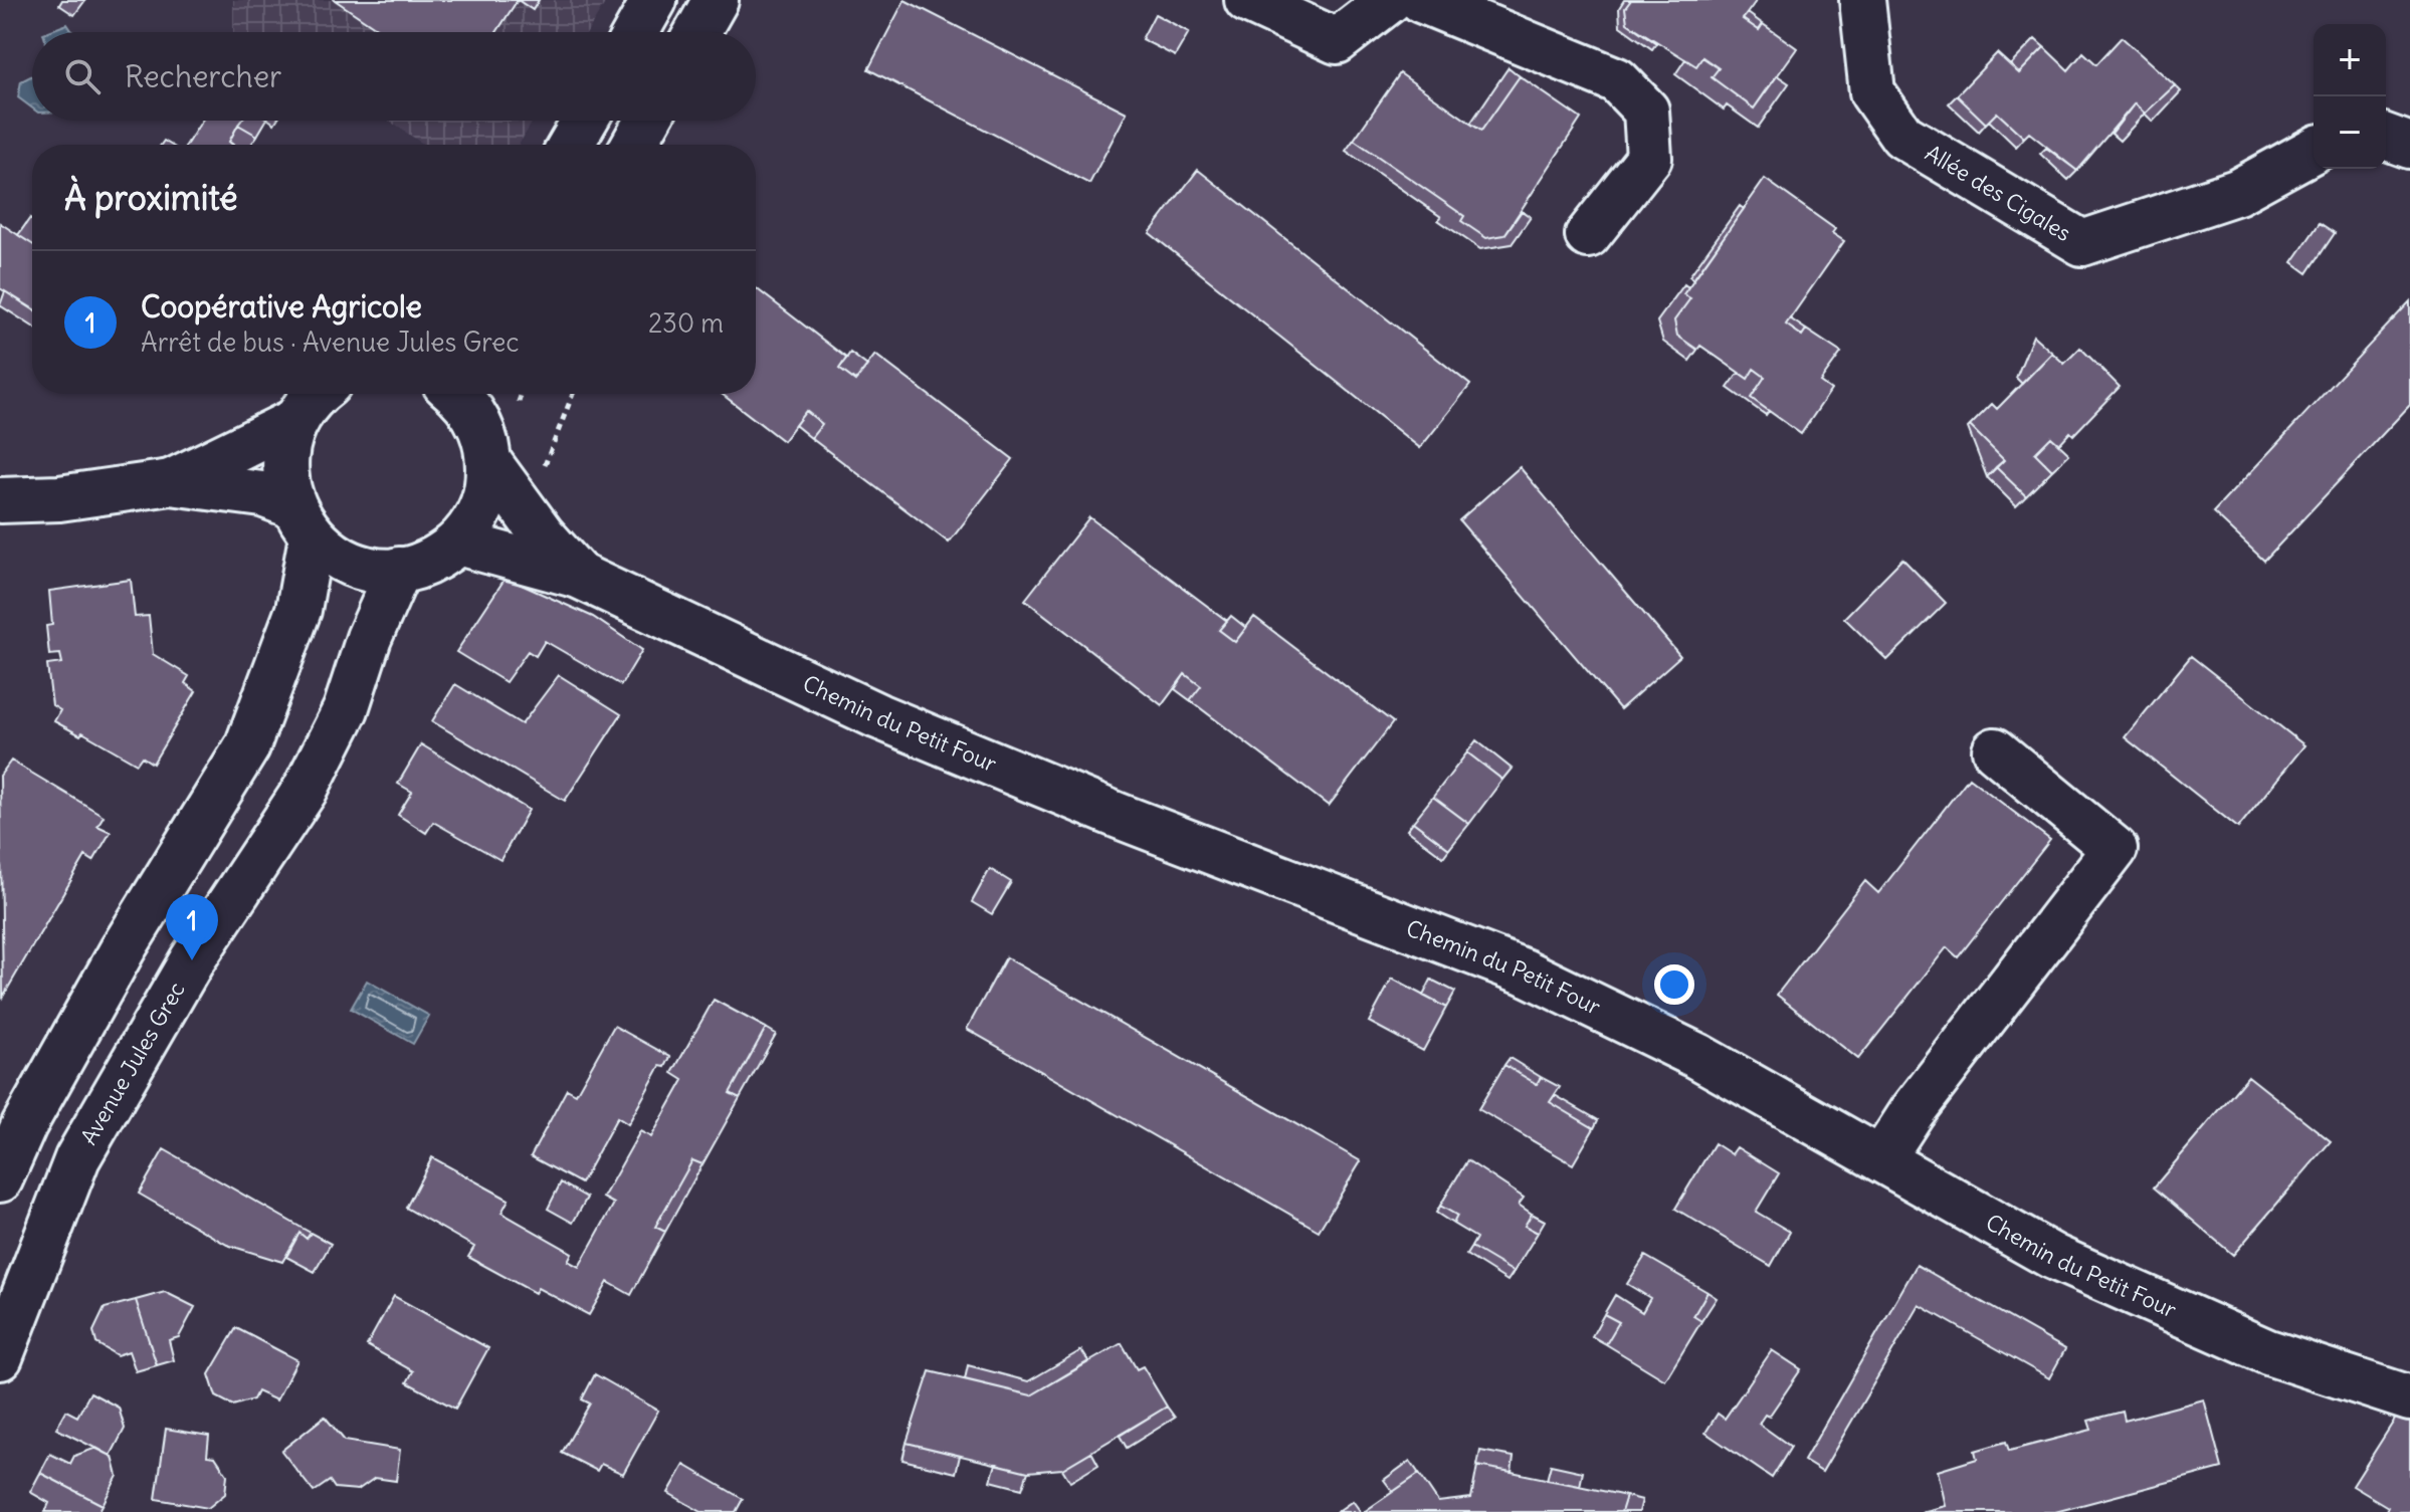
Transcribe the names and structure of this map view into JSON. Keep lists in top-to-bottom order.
{
  "streets": {
    "street": ["Allée des Cigales", "Chemin du Petit Four", "Avenue Jules Grec"]
  },
  "page": {
    "map_buttons": ["+", "−"],
    "search": "Rechercher",
    "heading": "À proximité",
    "list": [
      {
        "mark": "1",
        "name": "Coopérative Agricole",
        "note": "Arrêt de bus · Avenue Jules Grec",
        "value": "230 m"
      }
    ],
    "pins": "1"
  }
}
